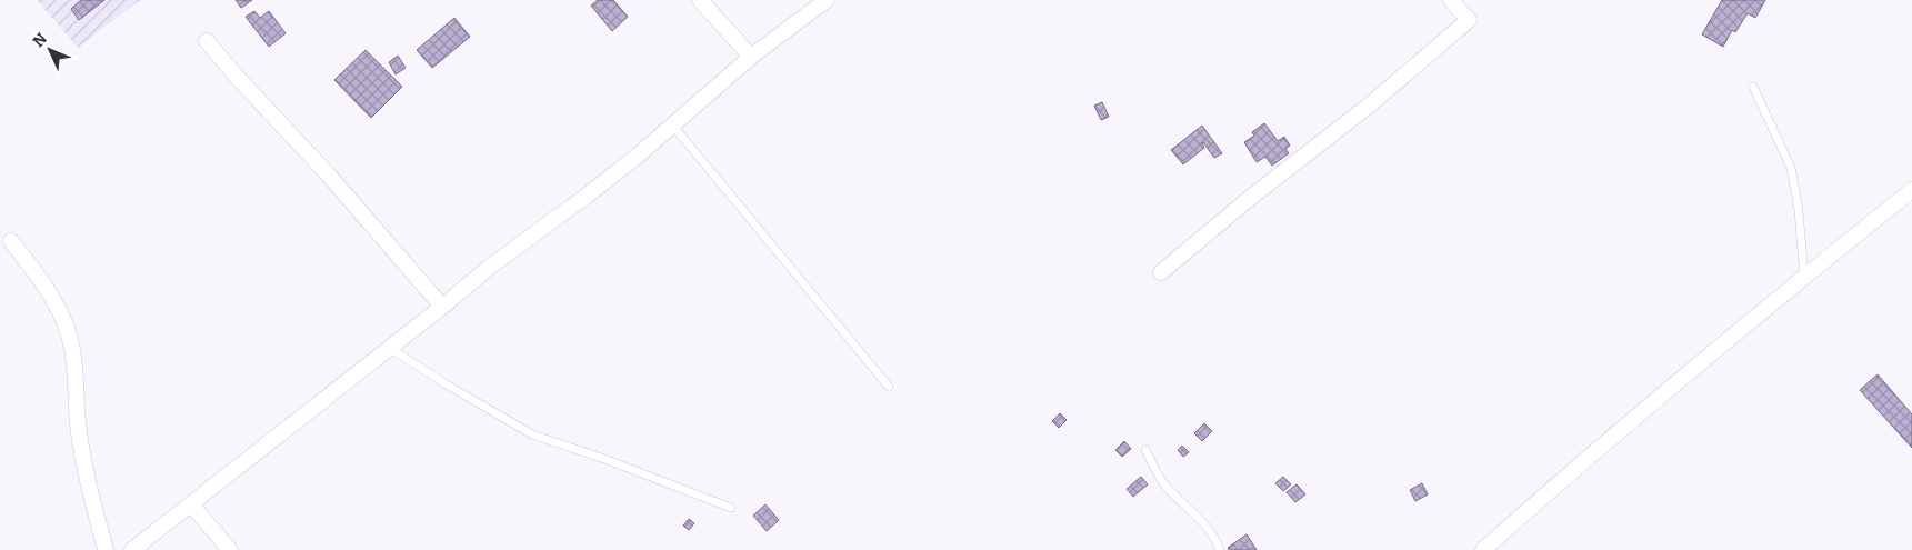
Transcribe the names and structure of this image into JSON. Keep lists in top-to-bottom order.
{
  "north": "top left"
}
